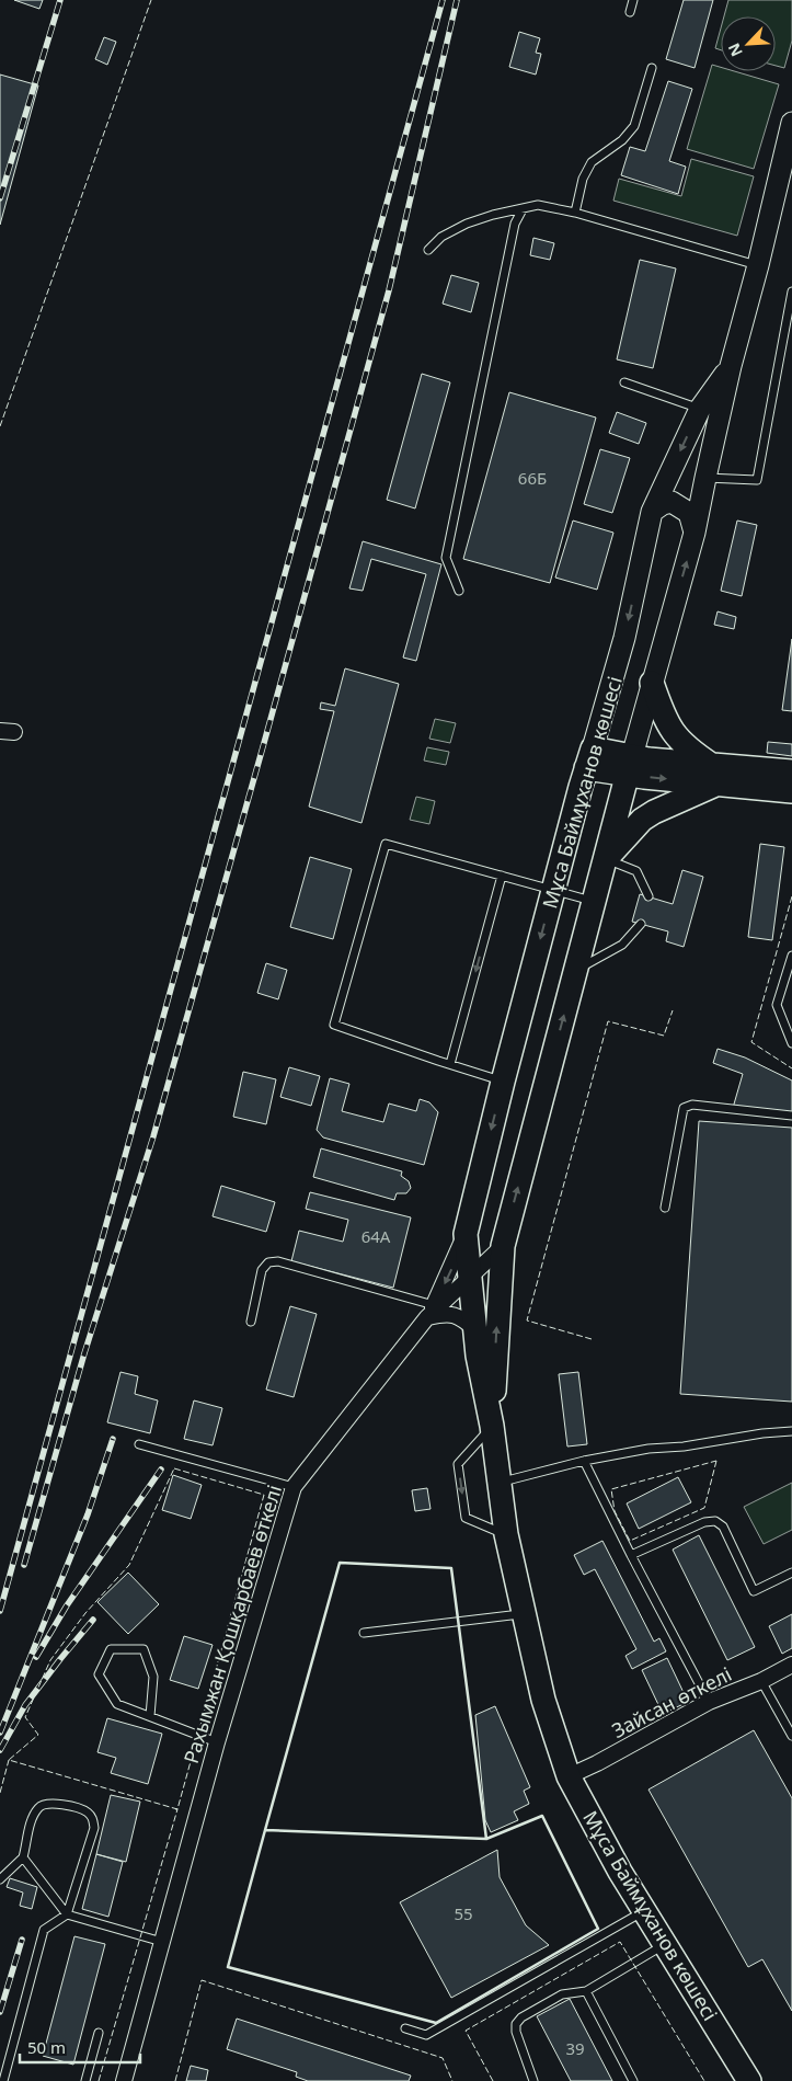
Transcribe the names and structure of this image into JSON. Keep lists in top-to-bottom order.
{
  "streets": {
    "main road": ["Мұса Баймұханов көшесі"],
    "street": ["Рахымжан Қошқарбаев өткелі", "Зайсан өткелі"]
  },
  "crossings": [
    ["Мұса Баймұханов көшесі", "Рахымжан Қошқарбаев өткелі"],
    ["Мұса Баймұханов көшесі", "Зайсан өткелі"]
  ],
  "house_numbers": [
    "66Б",
    "64А",
    "55",
    "39"
  ],
  "scale_bar": "50 m",
  "north": "bottom left"
}
